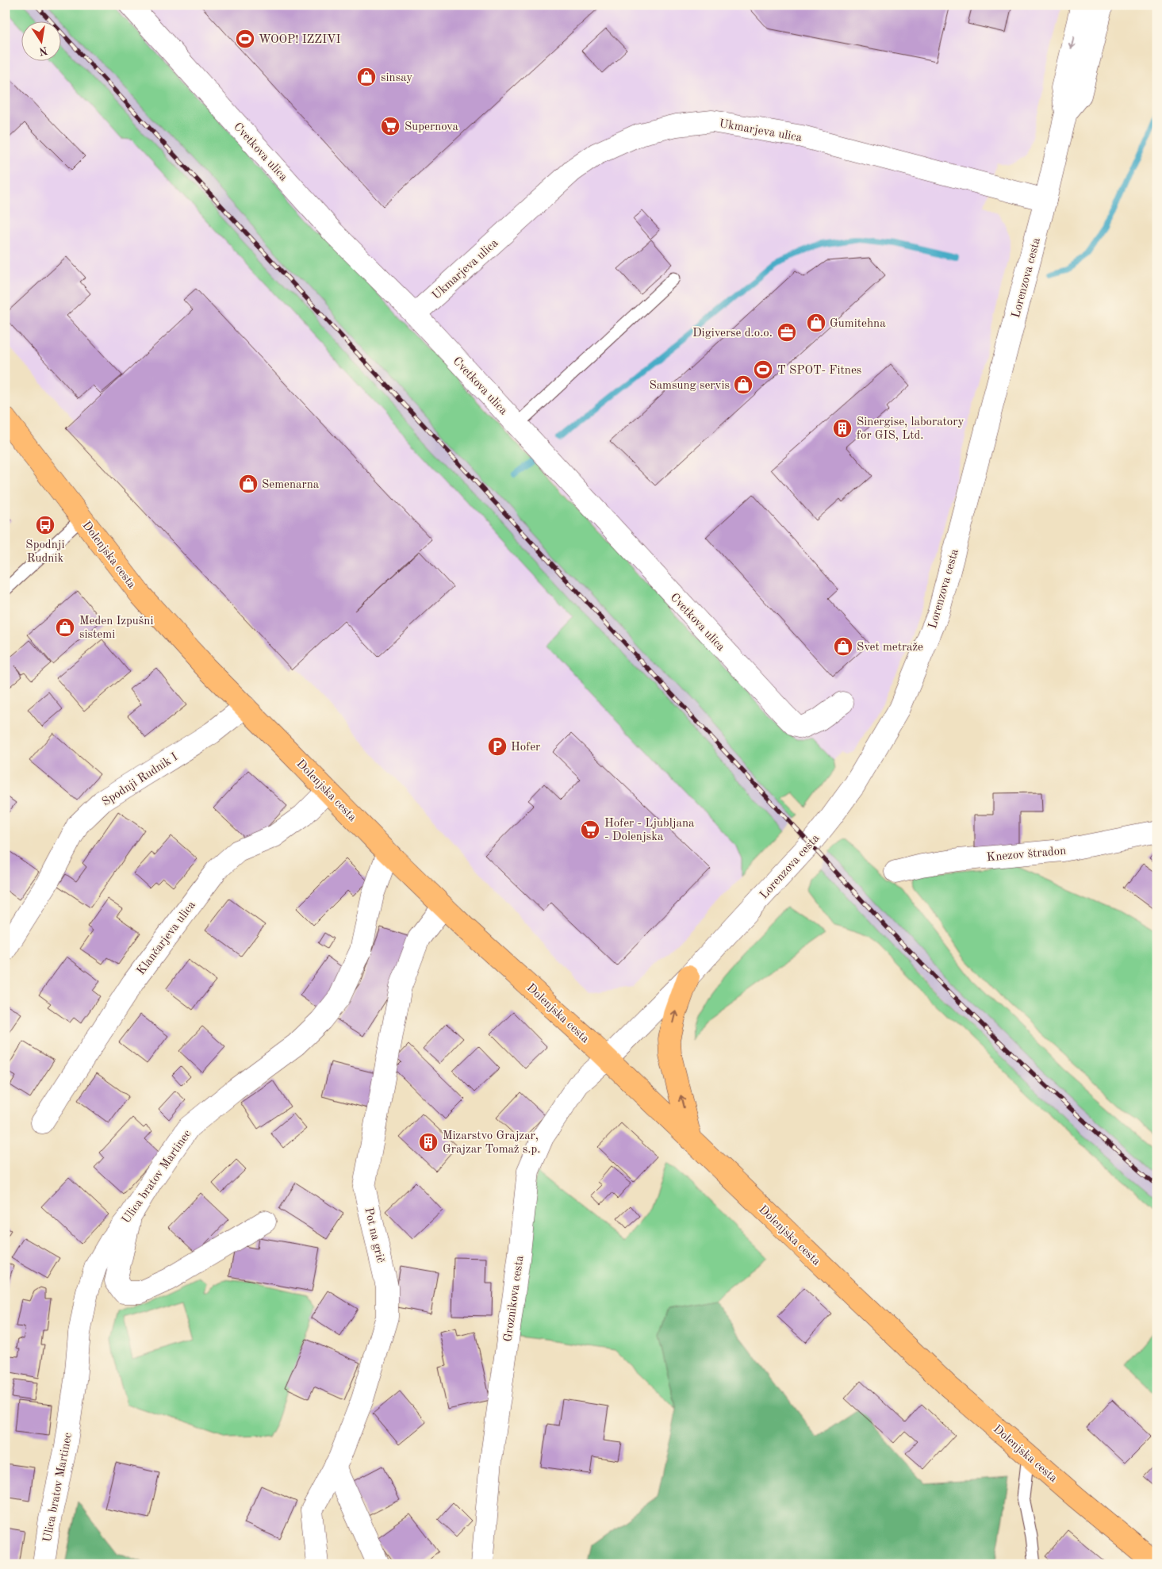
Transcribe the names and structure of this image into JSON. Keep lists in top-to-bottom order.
{
  "streets": {
    "main road": ["Dolenjska cesta"],
    "street": [
      "Ukmarjeva ulica",
      "Cvetkova ulica",
      "Lorenzova cesta",
      "Spodnji Rudnik I",
      "Knezov štradon",
      "Klančarjeva ulica",
      "Ulica bratov Martinec",
      "Pot na grič",
      "Groznikova cesta"
    ]
  },
  "crossings": [
    ["Ukmarjeva ulica", "Cvetkova ulica"],
    ["Ukmarjeva ulica", "Lorenzova cesta"],
    ["Lorenzova cesta", "Dolenjska cesta"],
    ["Lorenzova cesta", "Groznikova cesta"],
    ["Dolenjska cesta", "Spodnji Rudnik I"],
    ["Dolenjska cesta", "Klančarjeva ulica"],
    ["Dolenjska cesta", "Ulica bratov Martinec"],
    ["Dolenjska cesta", "Pot na grič"],
    ["Dolenjska cesta", "Groznikova cesta"]
  ],
  "places": {
    "sports": ["WOOP! IZZIVI", "T SPOT- Fitnes"],
    "shop": [
      "sinsay",
      "Gumitehna",
      "Samsung servis",
      "Semenarna",
      "Meden Izpušni sistemi",
      "Svet metraže"
    ],
    "supermarket": ["Supernova", "Hofer - Ljubljana - Dolenjska"],
    "office": ["Digiverse d.o.o."],
    "building": ["Sinergise, laboratory for GIS, Ltd.", "Mizarstvo Grajzar, Grajzar Tomaž s.p."],
    "bus stop": ["Spodnji Rudnik"],
    "parking": ["Hofer"]
  },
  "north": "bottom"
}
